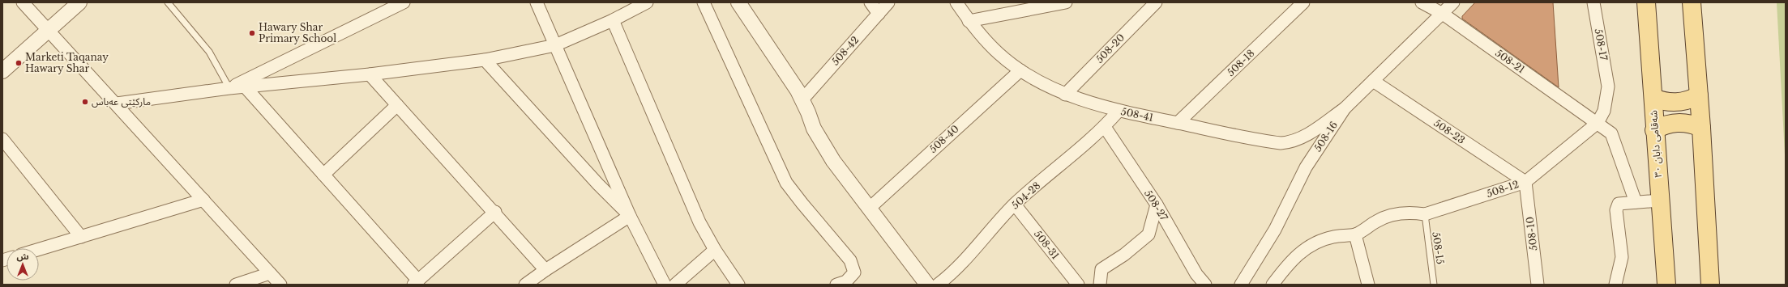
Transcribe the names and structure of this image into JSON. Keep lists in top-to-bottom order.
{
  "streets": {
    "main road": ["شەقامی دابان ٣٠"],
    "street": [
      "508-17",
      "508-20",
      "508-42",
      "508-21",
      "508-18",
      "508-41",
      "508-23",
      "508-16",
      "508-40",
      "508-12",
      "504-28",
      "508-27",
      "508-10",
      "508-31"
    ],
    "lane": ["508-15"]
  },
  "crossings": [
    ["508-17", "508-12"],
    ["508-20", "508-41"],
    ["508-21", "508-16"],
    ["508-21", "508-12"],
    ["508-18", "508-41"],
    ["508-41", "508-16"],
    ["508-41", "508-40"],
    ["508-41", "504-28"],
    ["508-23", "508-16"],
    ["508-23", "508-12"],
    ["508-23", "508-10"],
    ["508-12", "508-10"],
    ["508-12", "508-15"],
    ["504-28", "508-27"],
    ["504-28", "508-31"]
  ],
  "places": ["Hawary Shar Primary School", "Marketi Taqanay Hawary Shar", "مارکێتی عەباس"],
  "north": "top"
}
